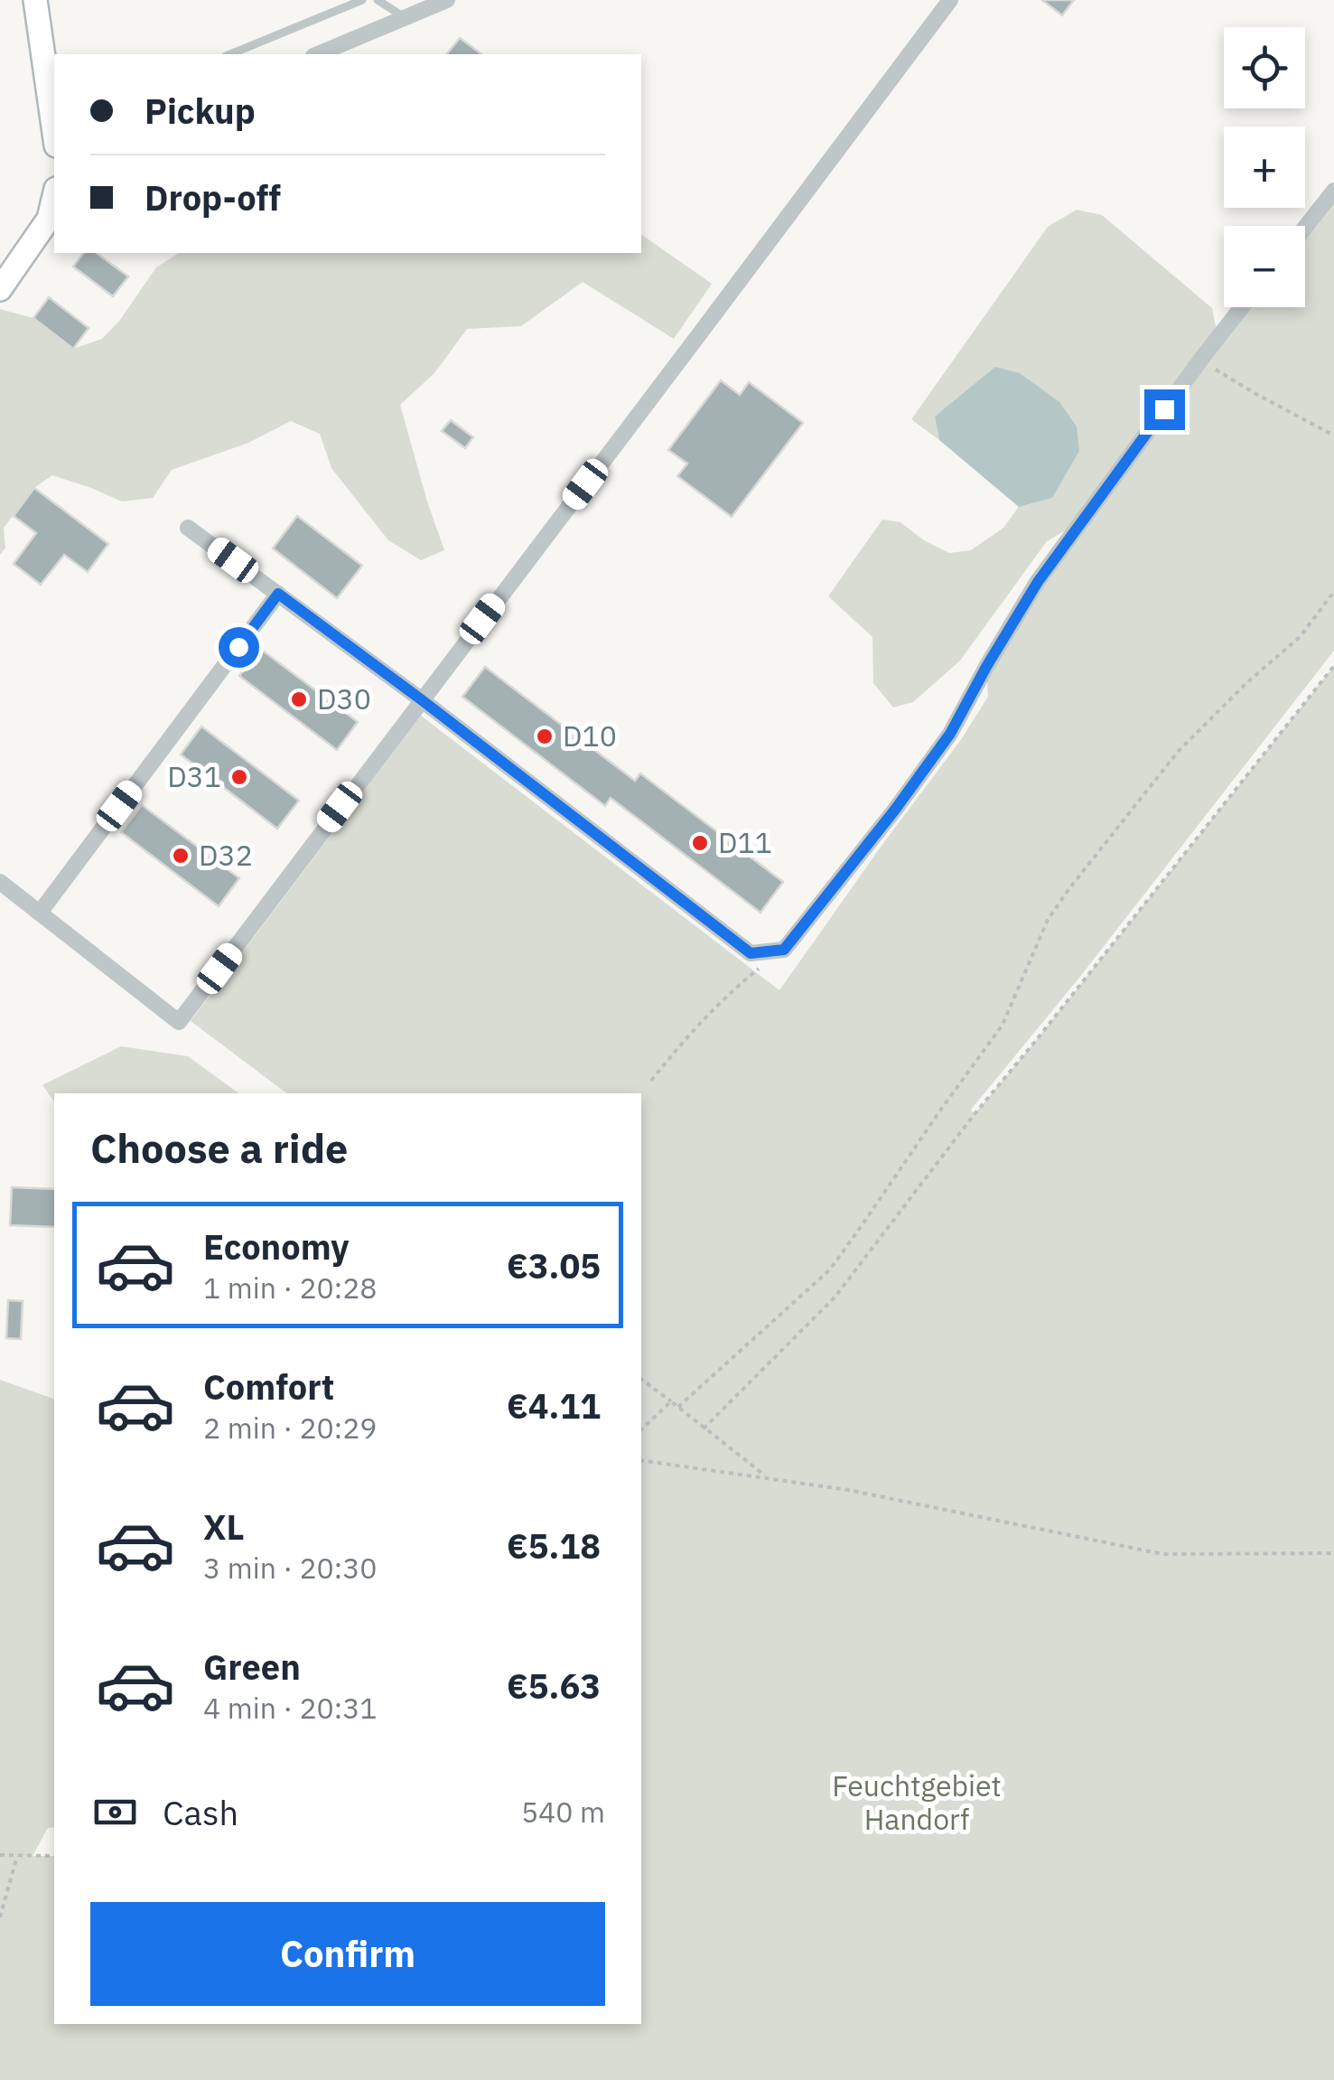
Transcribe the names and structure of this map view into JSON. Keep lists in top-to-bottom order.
{
  "parks": ["Feuchtgebiet Handorf"],
  "places": [
    "D30",
    "D10",
    "D31",
    "D11",
    "D32"
  ],
  "page": {
    "map_buttons": ["+", "−"],
    "banner": ["Pickup", "Drop-off"],
    "heading": "Choose a ride",
    "list": [
      {
        "name": "Economy",
        "note": "1 min · 20:28",
        "value": "€3.05"
      },
      {
        "name": "Comfort",
        "note": "2 min · 20:29",
        "value": "€4.11"
      },
      {
        "name": "XL",
        "note": "3 min · 20:30",
        "value": "€5.18"
      },
      {
        "name": "Green",
        "note": "4 min · 20:31",
        "value": "€5.63"
      }
    ],
    "pay": ["Cash", "540 m"],
    "buttons": "Confirm"
  }
}
